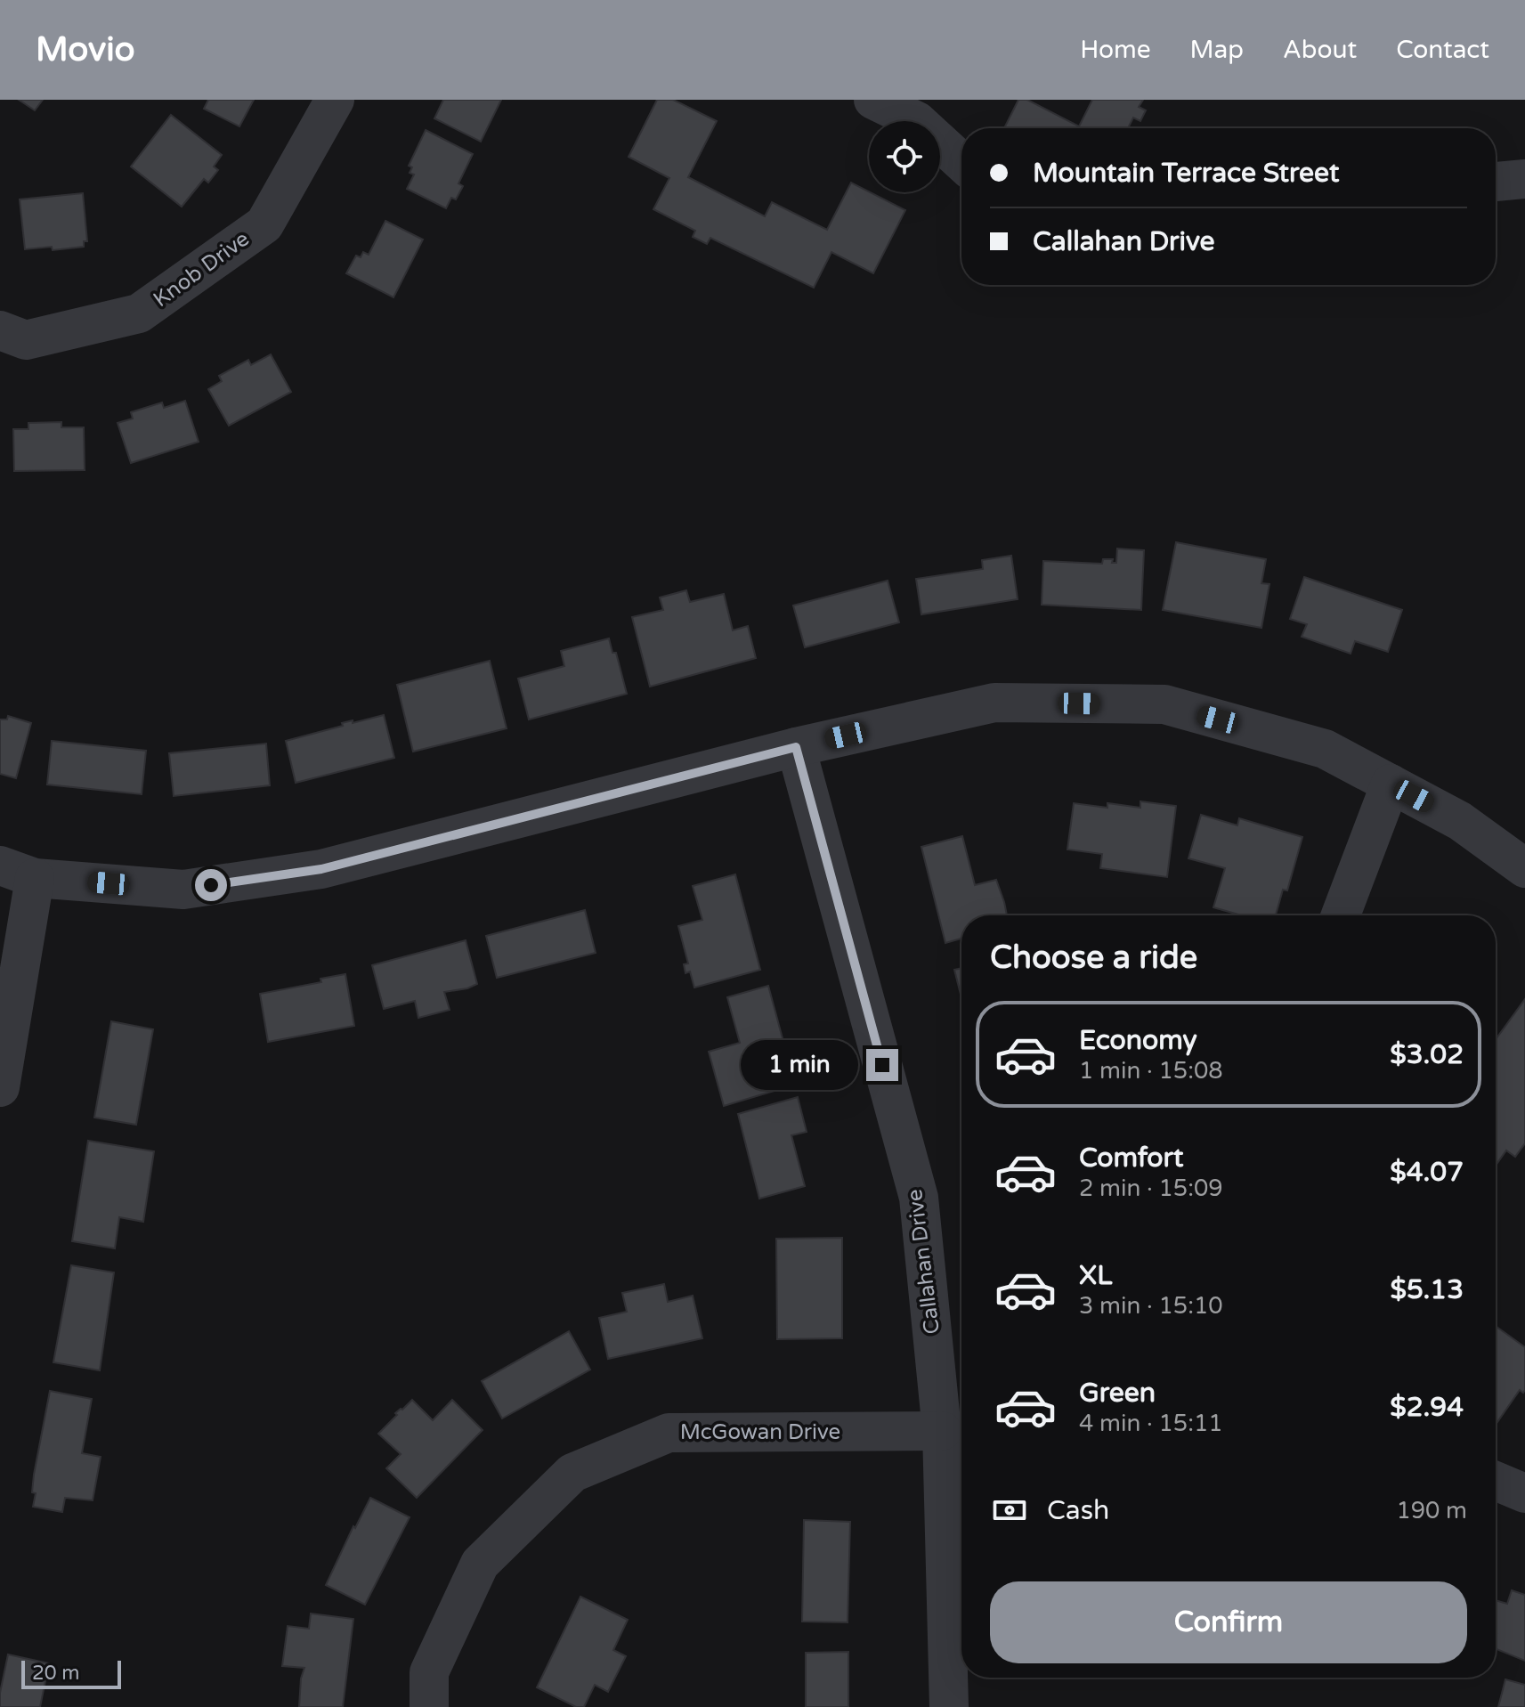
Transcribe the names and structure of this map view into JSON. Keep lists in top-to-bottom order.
{
  "streets": {
    "street": ["Knob Drive", "Callahan Drive", "McGowan Drive"]
  },
  "crossings": [
    ["Callahan Drive", "McGowan Drive"]
  ],
  "scale_bar": "20 m",
  "page": {
    "header": "Movio",
    "nav": [
      "Home",
      "Map",
      "About",
      "Contact"
    ],
    "banner": ["Mountain Terrace Street", "Callahan Drive"],
    "heading": "Choose a ride",
    "list": [
      {
        "name": "Economy",
        "note": "1 min · 15:08",
        "value": "$3.02"
      },
      {
        "name": "Comfort",
        "note": "2 min · 15:09",
        "value": "$4.07"
      },
      {
        "name": "XL",
        "note": "3 min · 15:10",
        "value": "$5.13"
      },
      {
        "name": "Green",
        "note": "4 min · 15:11",
        "value": "$2.94"
      }
    ],
    "bubble": "1 min",
    "pay": ["Cash", "190 m"],
    "buttons": "Confirm",
    "scale": "20 m"
  }
}
